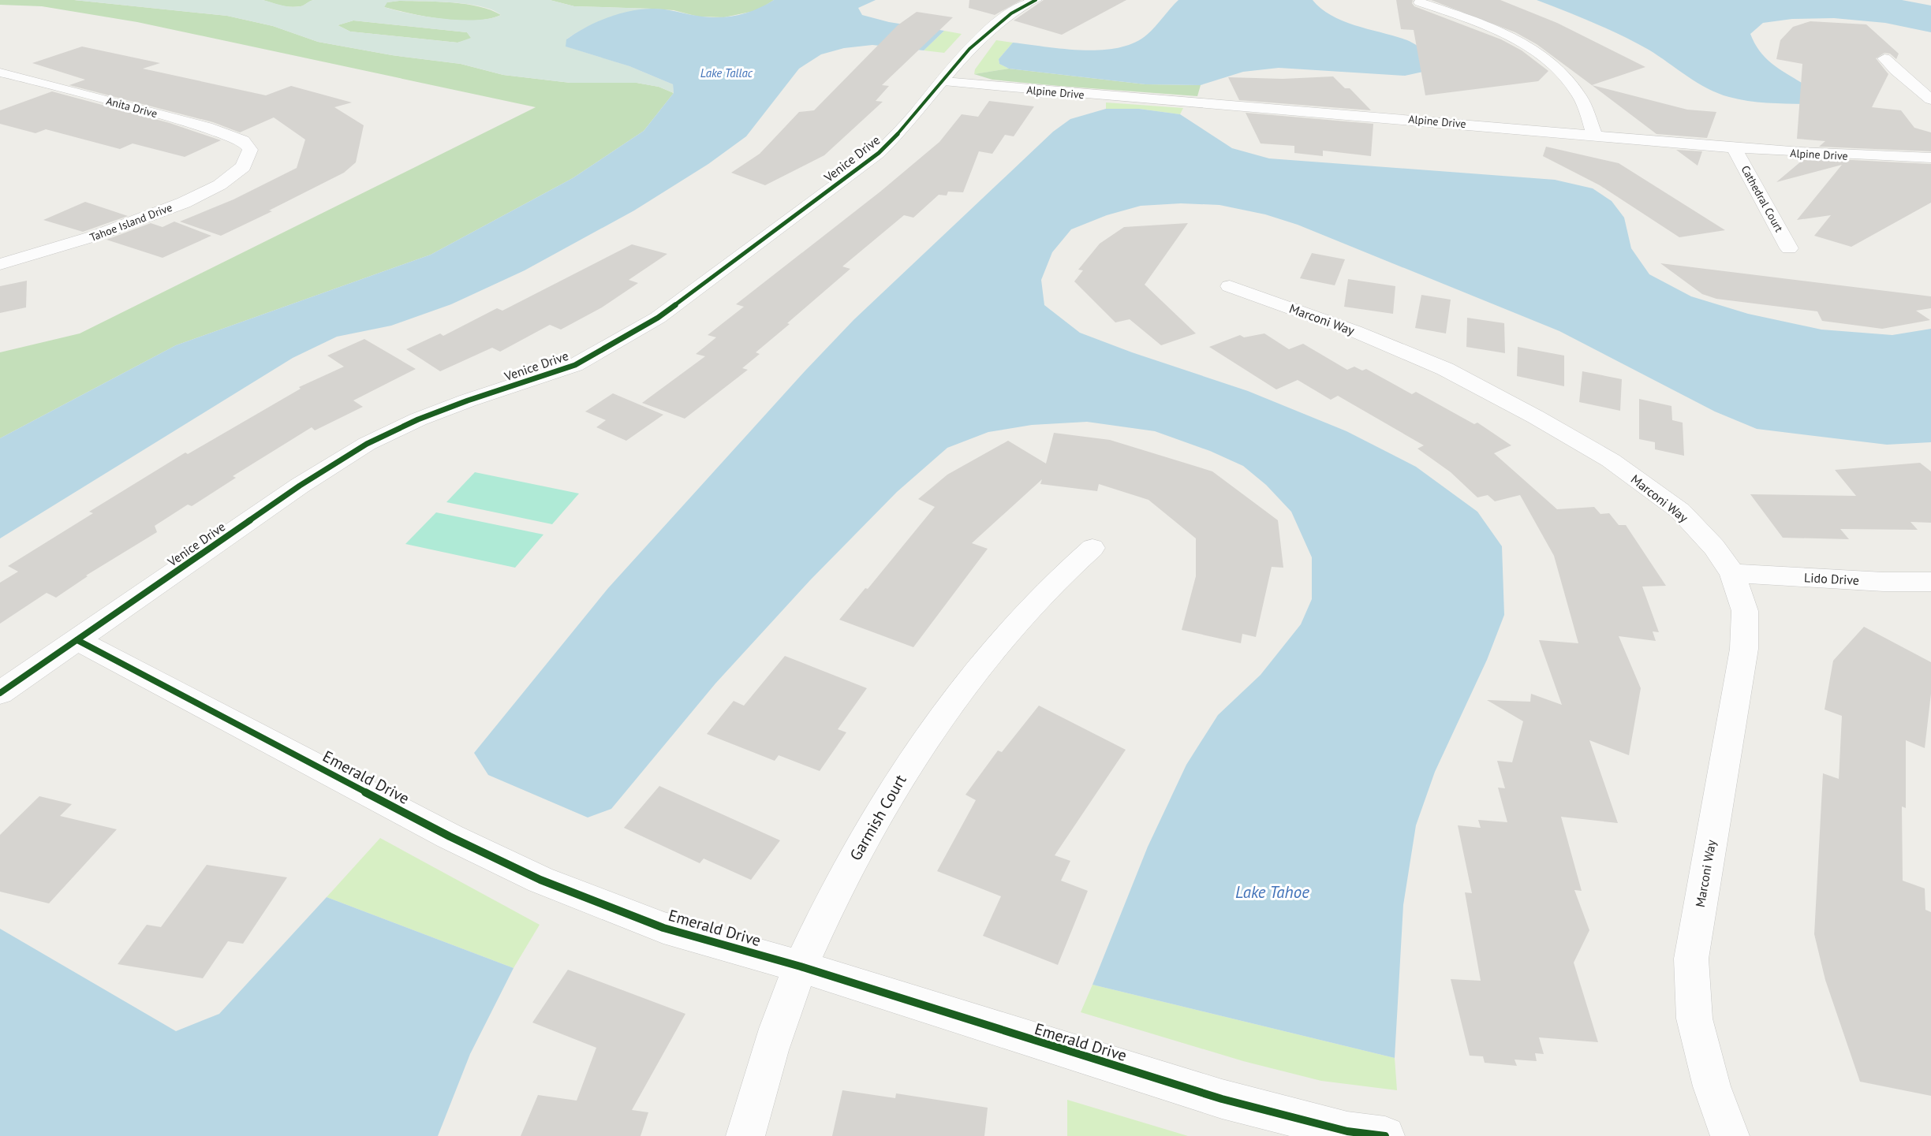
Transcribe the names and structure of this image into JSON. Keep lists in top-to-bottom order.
{
  "streets": {
    "street": [
      "Alpine Drive",
      "Anita Drive",
      "Venice Drive",
      "Cathedral Court",
      "Tahoe Island Drive",
      "Marconi Way",
      "Lido Drive",
      "Emerald Drive",
      "Garmish Court"
    ]
  },
  "crossings": [
    ["Alpine Drive", "Venice Drive"],
    ["Alpine Drive", "Cathedral Court"],
    ["Anita Drive", "Tahoe Island Drive"],
    ["Venice Drive", "Emerald Drive"],
    ["Marconi Way", "Lido Drive"],
    ["Emerald Drive", "Garmish Court"]
  ],
  "water": ["Lake Tallac", "Lake Tahoe"]
}
